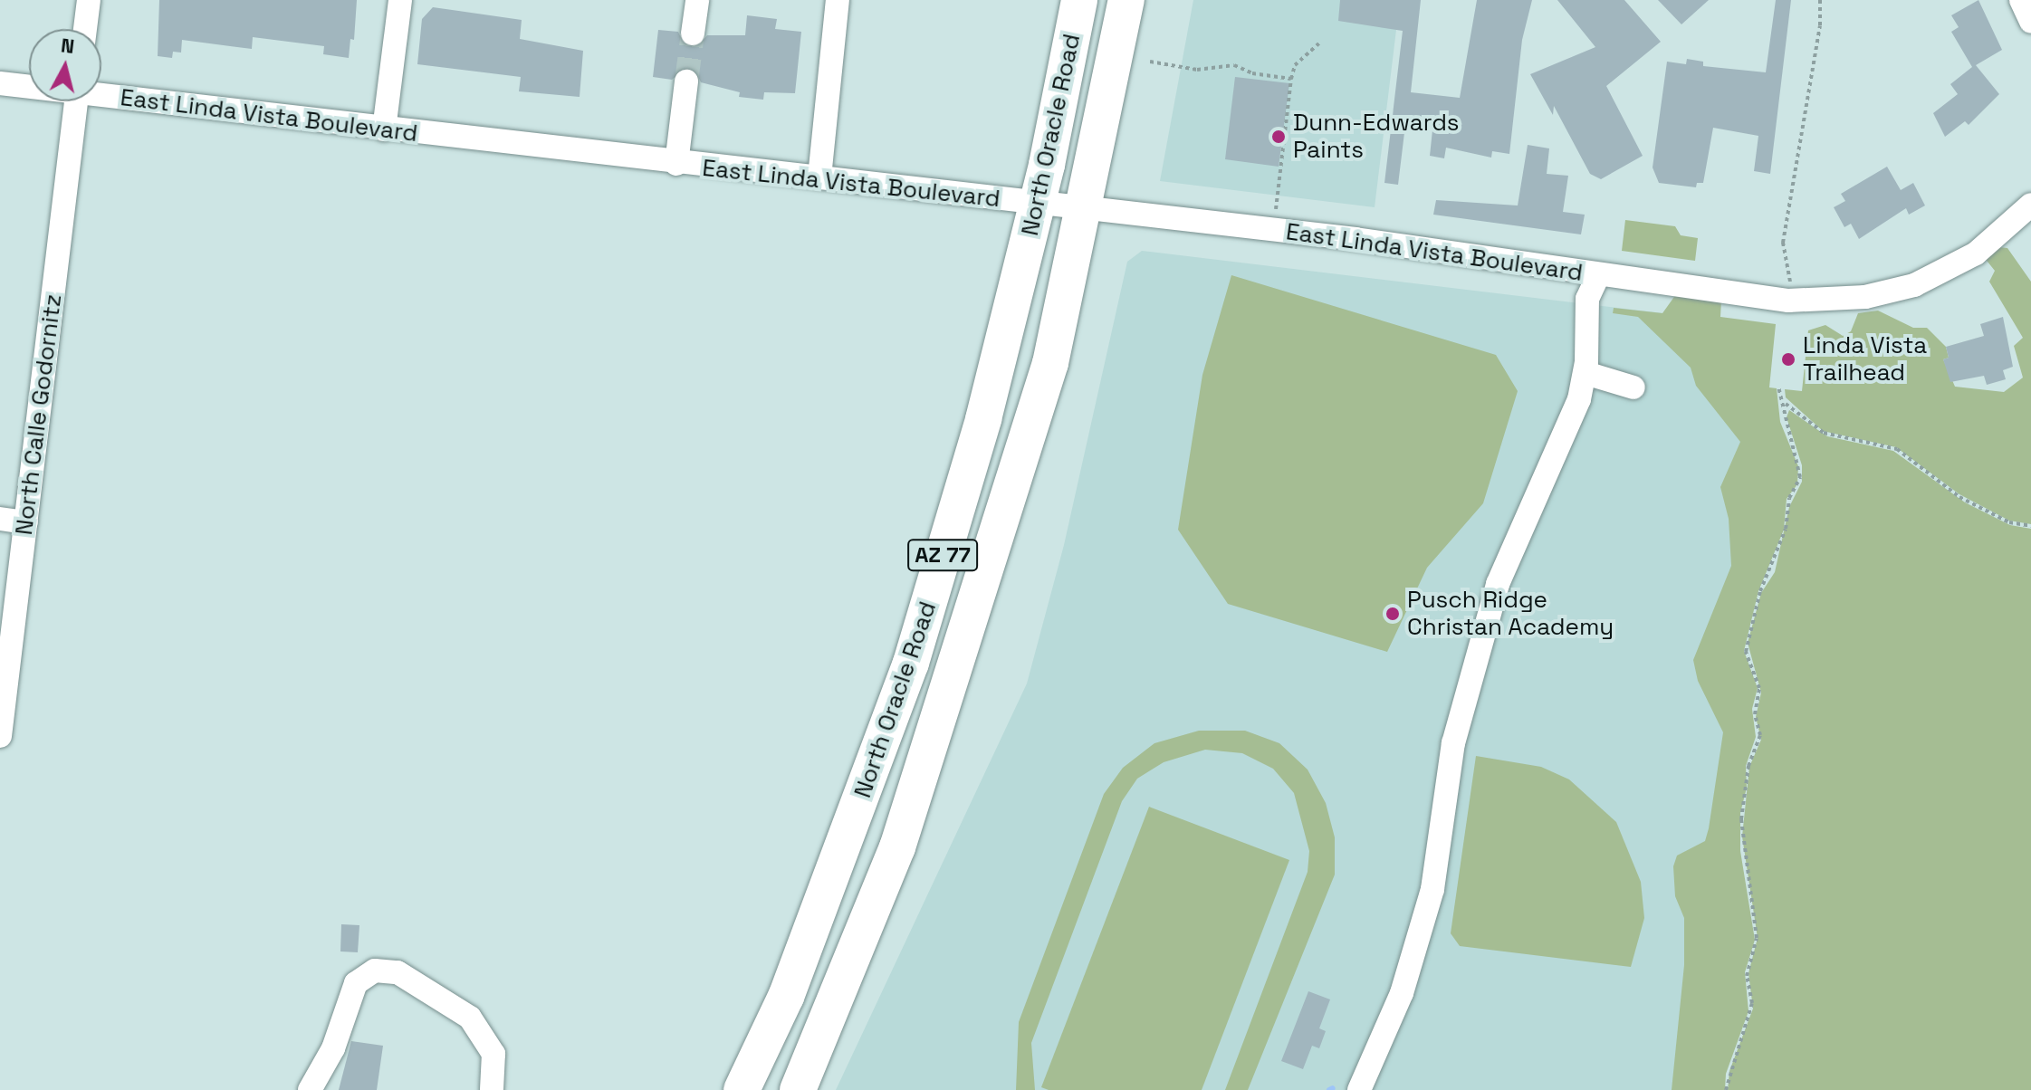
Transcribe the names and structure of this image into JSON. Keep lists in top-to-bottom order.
{
  "streets": {
    "highway": ["North Oracle Road", "AZ 77"],
    "street": ["East Linda Vista Boulevard", "North Calle Godornitz"]
  },
  "crossings": [
    ["East Linda Vista Boulevard", "North Oracle Road"]
  ],
  "places": ["Dunn-Edwards Paints", "Linda Vista Trailhead", "Pusch Ridge Christan Academy"],
  "north": "top"
}
